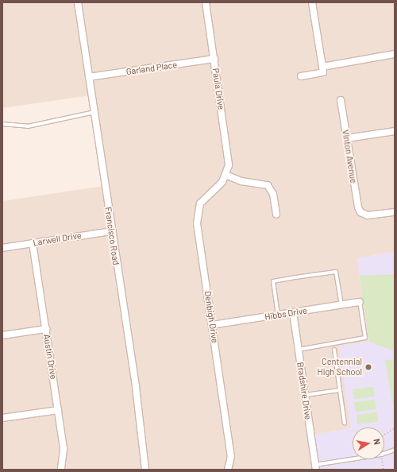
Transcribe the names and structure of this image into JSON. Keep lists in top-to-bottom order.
{
  "streets": {
    "street": [
      "Garland Place",
      "Paula Drive",
      "Vinton Avenue",
      "Francisco Road",
      "Larwell Drive",
      "Hibbs Drive",
      "Denbigh Drive",
      "Austin Drive",
      "Bradshire Drive"
    ]
  },
  "crossings": [
    ["Garland Place", "Paula Drive"],
    ["Garland Place", "Francisco Road"],
    ["Paula Drive", "Denbigh Drive"],
    ["Francisco Road", "Larwell Drive"],
    ["Larwell Drive", "Austin Drive"],
    ["Hibbs Drive", "Denbigh Drive"],
    ["Hibbs Drive", "Bradshire Drive"]
  ],
  "places": ["Centennial High School"],
  "north": "right"
}
